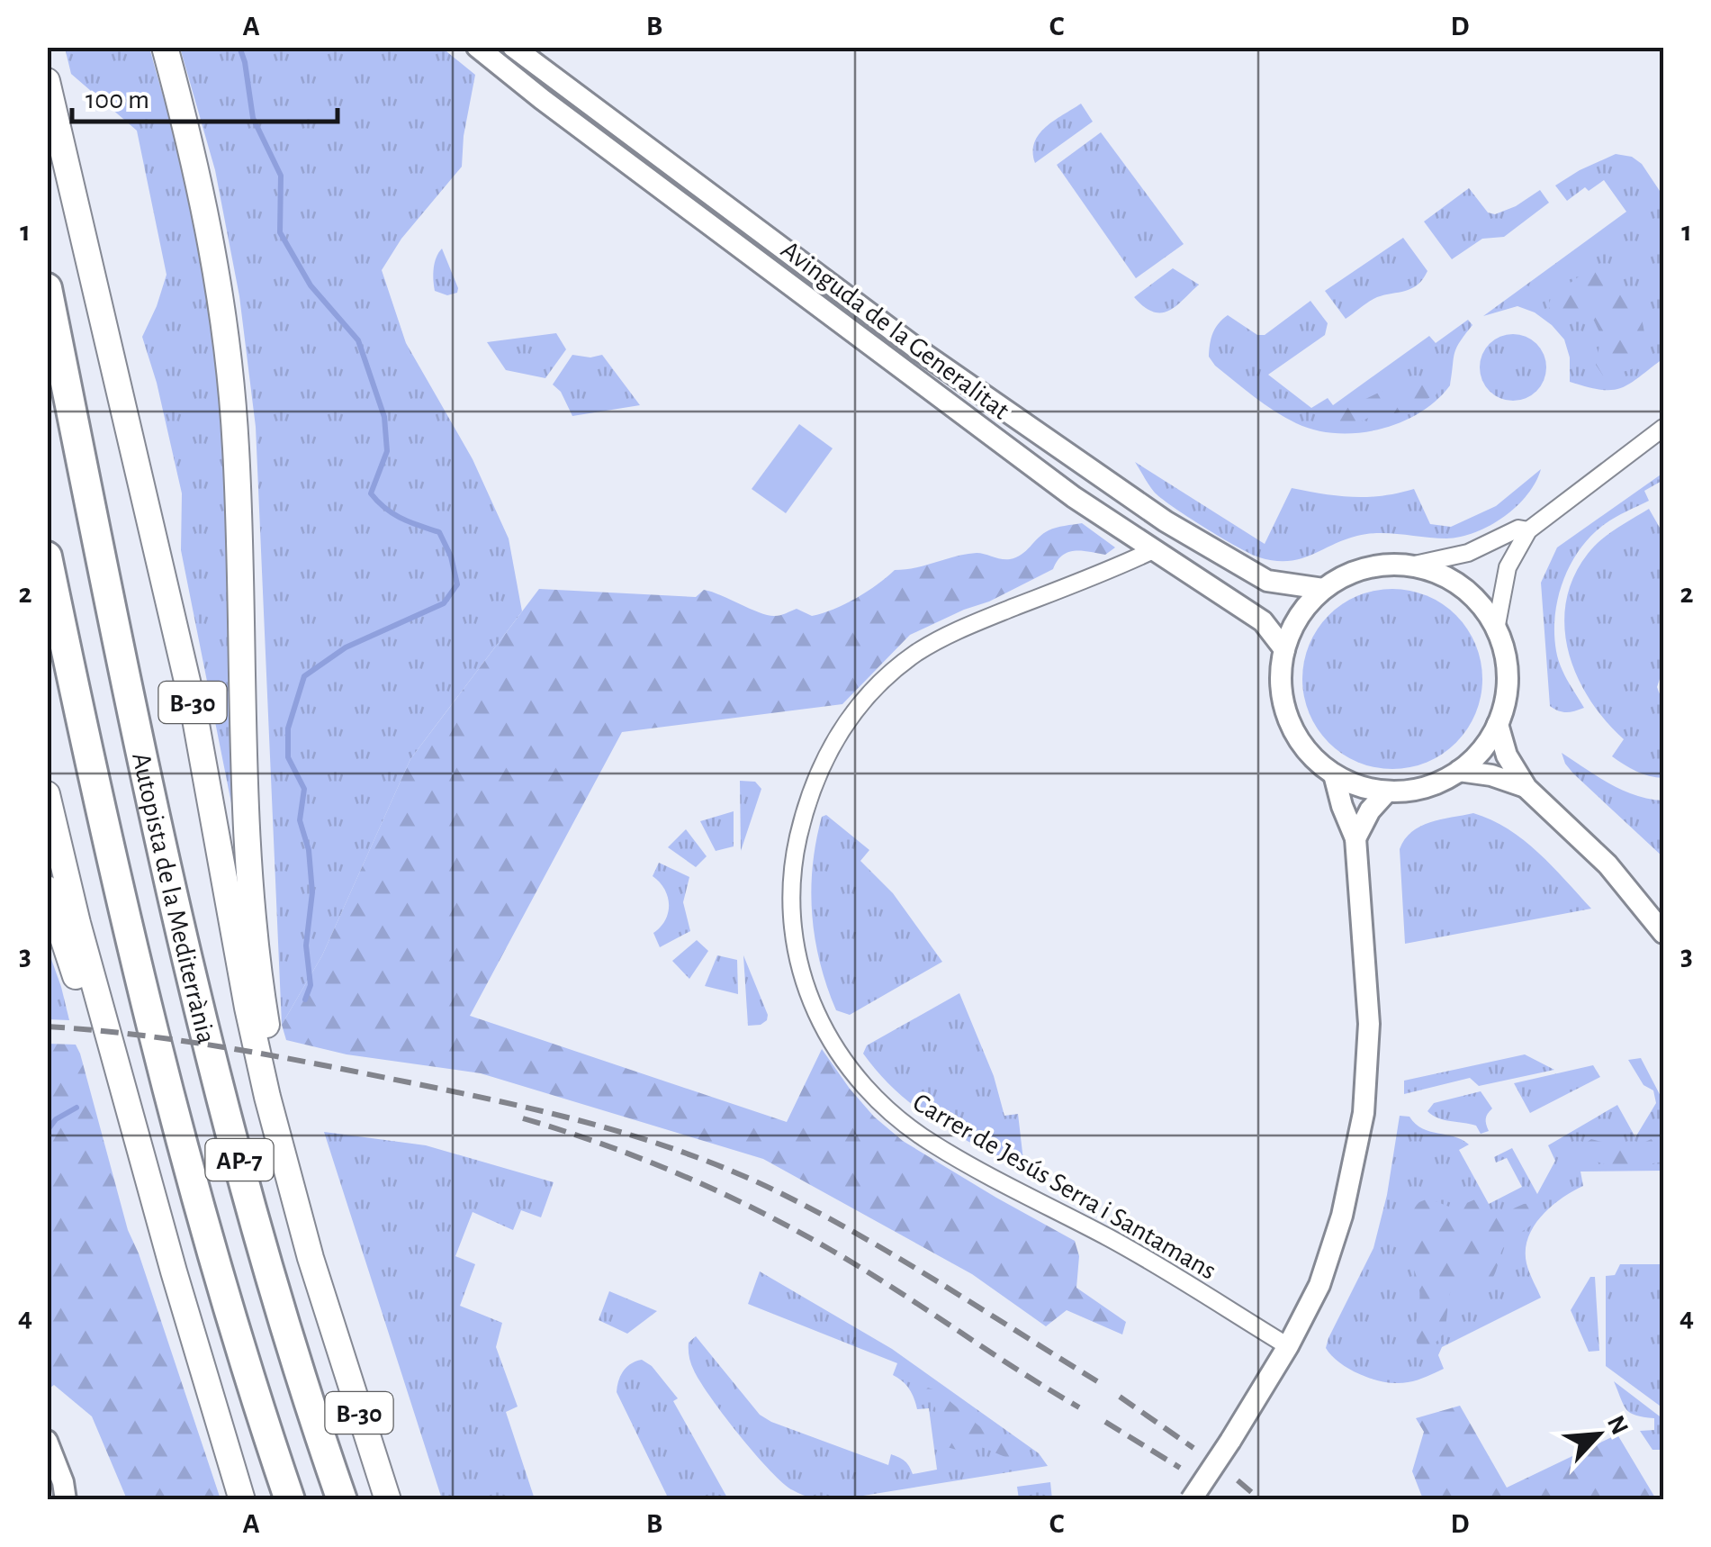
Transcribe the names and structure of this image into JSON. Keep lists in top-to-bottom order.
{
  "streets": {
    "highway": ["B-30", "Autopista de la Mediterrània", "AP-7"],
    "street": ["Avinguda de la Generalitat", "Carrer de Jesús Serra i Santamans"]
  },
  "crossings": [
    ["Avinguda de la Generalitat", "Carrer de Jesús Serra i Santamans"]
  ],
  "scale_bar": "100 m",
  "north": "top right",
  "grid": {
    "columns": [
      "A",
      "B",
      "C",
      "D"
    ],
    "rows": [
      "1",
      "2",
      "3",
      "4"
    ]
  }
}
